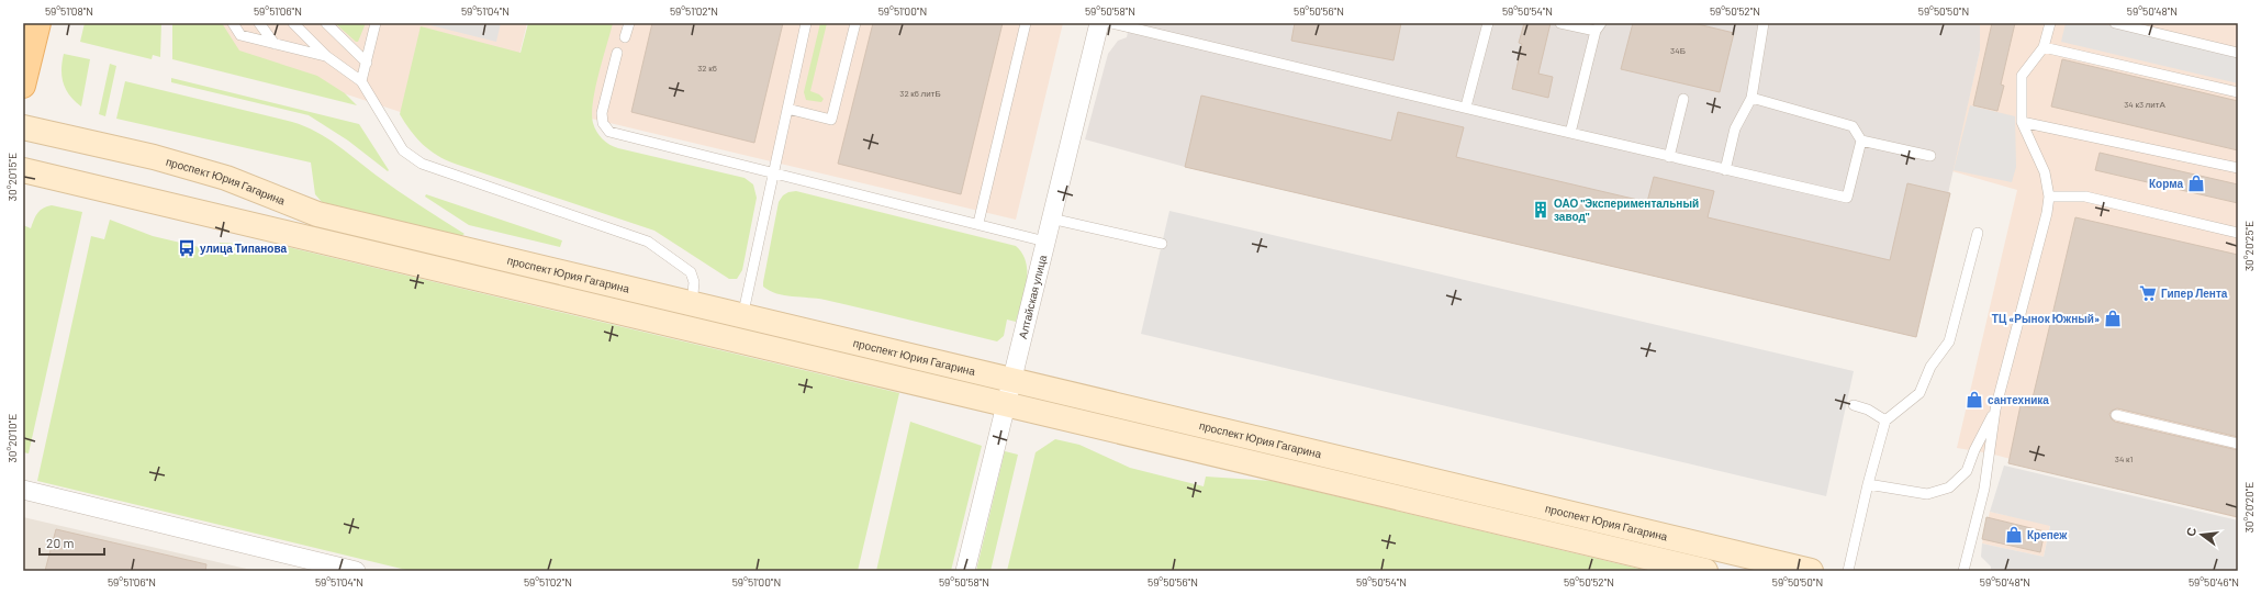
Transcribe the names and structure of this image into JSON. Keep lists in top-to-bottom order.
{
  "streets": {
    "main road": ["проспект Юрия Гагарина"],
    "street": ["Алтайская улица"]
  },
  "crossings": [
    ["проспект Юрия Гагарина", "Алтайская улица"]
  ],
  "places": {
    "shop": [
      "Корма",
      "ТЦ «Рынок Южный»",
      "сантехника",
      "Крепеж"
    ],
    "building": ["ОАО \"Экспериментальный завод\""],
    "bus stop": ["улица Типанова"],
    "supermarket": ["Гипер Лента"]
  },
  "house_numbers": [
    "34Б",
    "32 к6",
    "32 к6 литБ",
    "34 к3 литА",
    "34 к1"
  ],
  "scale_bar": "20 m",
  "north": "left",
  "coordinates": [
    "59°51'08\"N",
    "59°51'06\"N",
    "59°51'04\"N",
    "59°51'02\"N",
    "59°51'00\"N",
    "59°50'58\"N",
    "59°50'56\"N",
    "59°50'54\"N",
    "59°50'52\"N",
    "59°50'50\"N",
    "59°50'48\"N",
    "30°20'15\"E",
    "30°20'25\"E",
    "30°20'10\"E",
    "30°20'20\"E",
    "59°50'46\"N"
  ]
}
